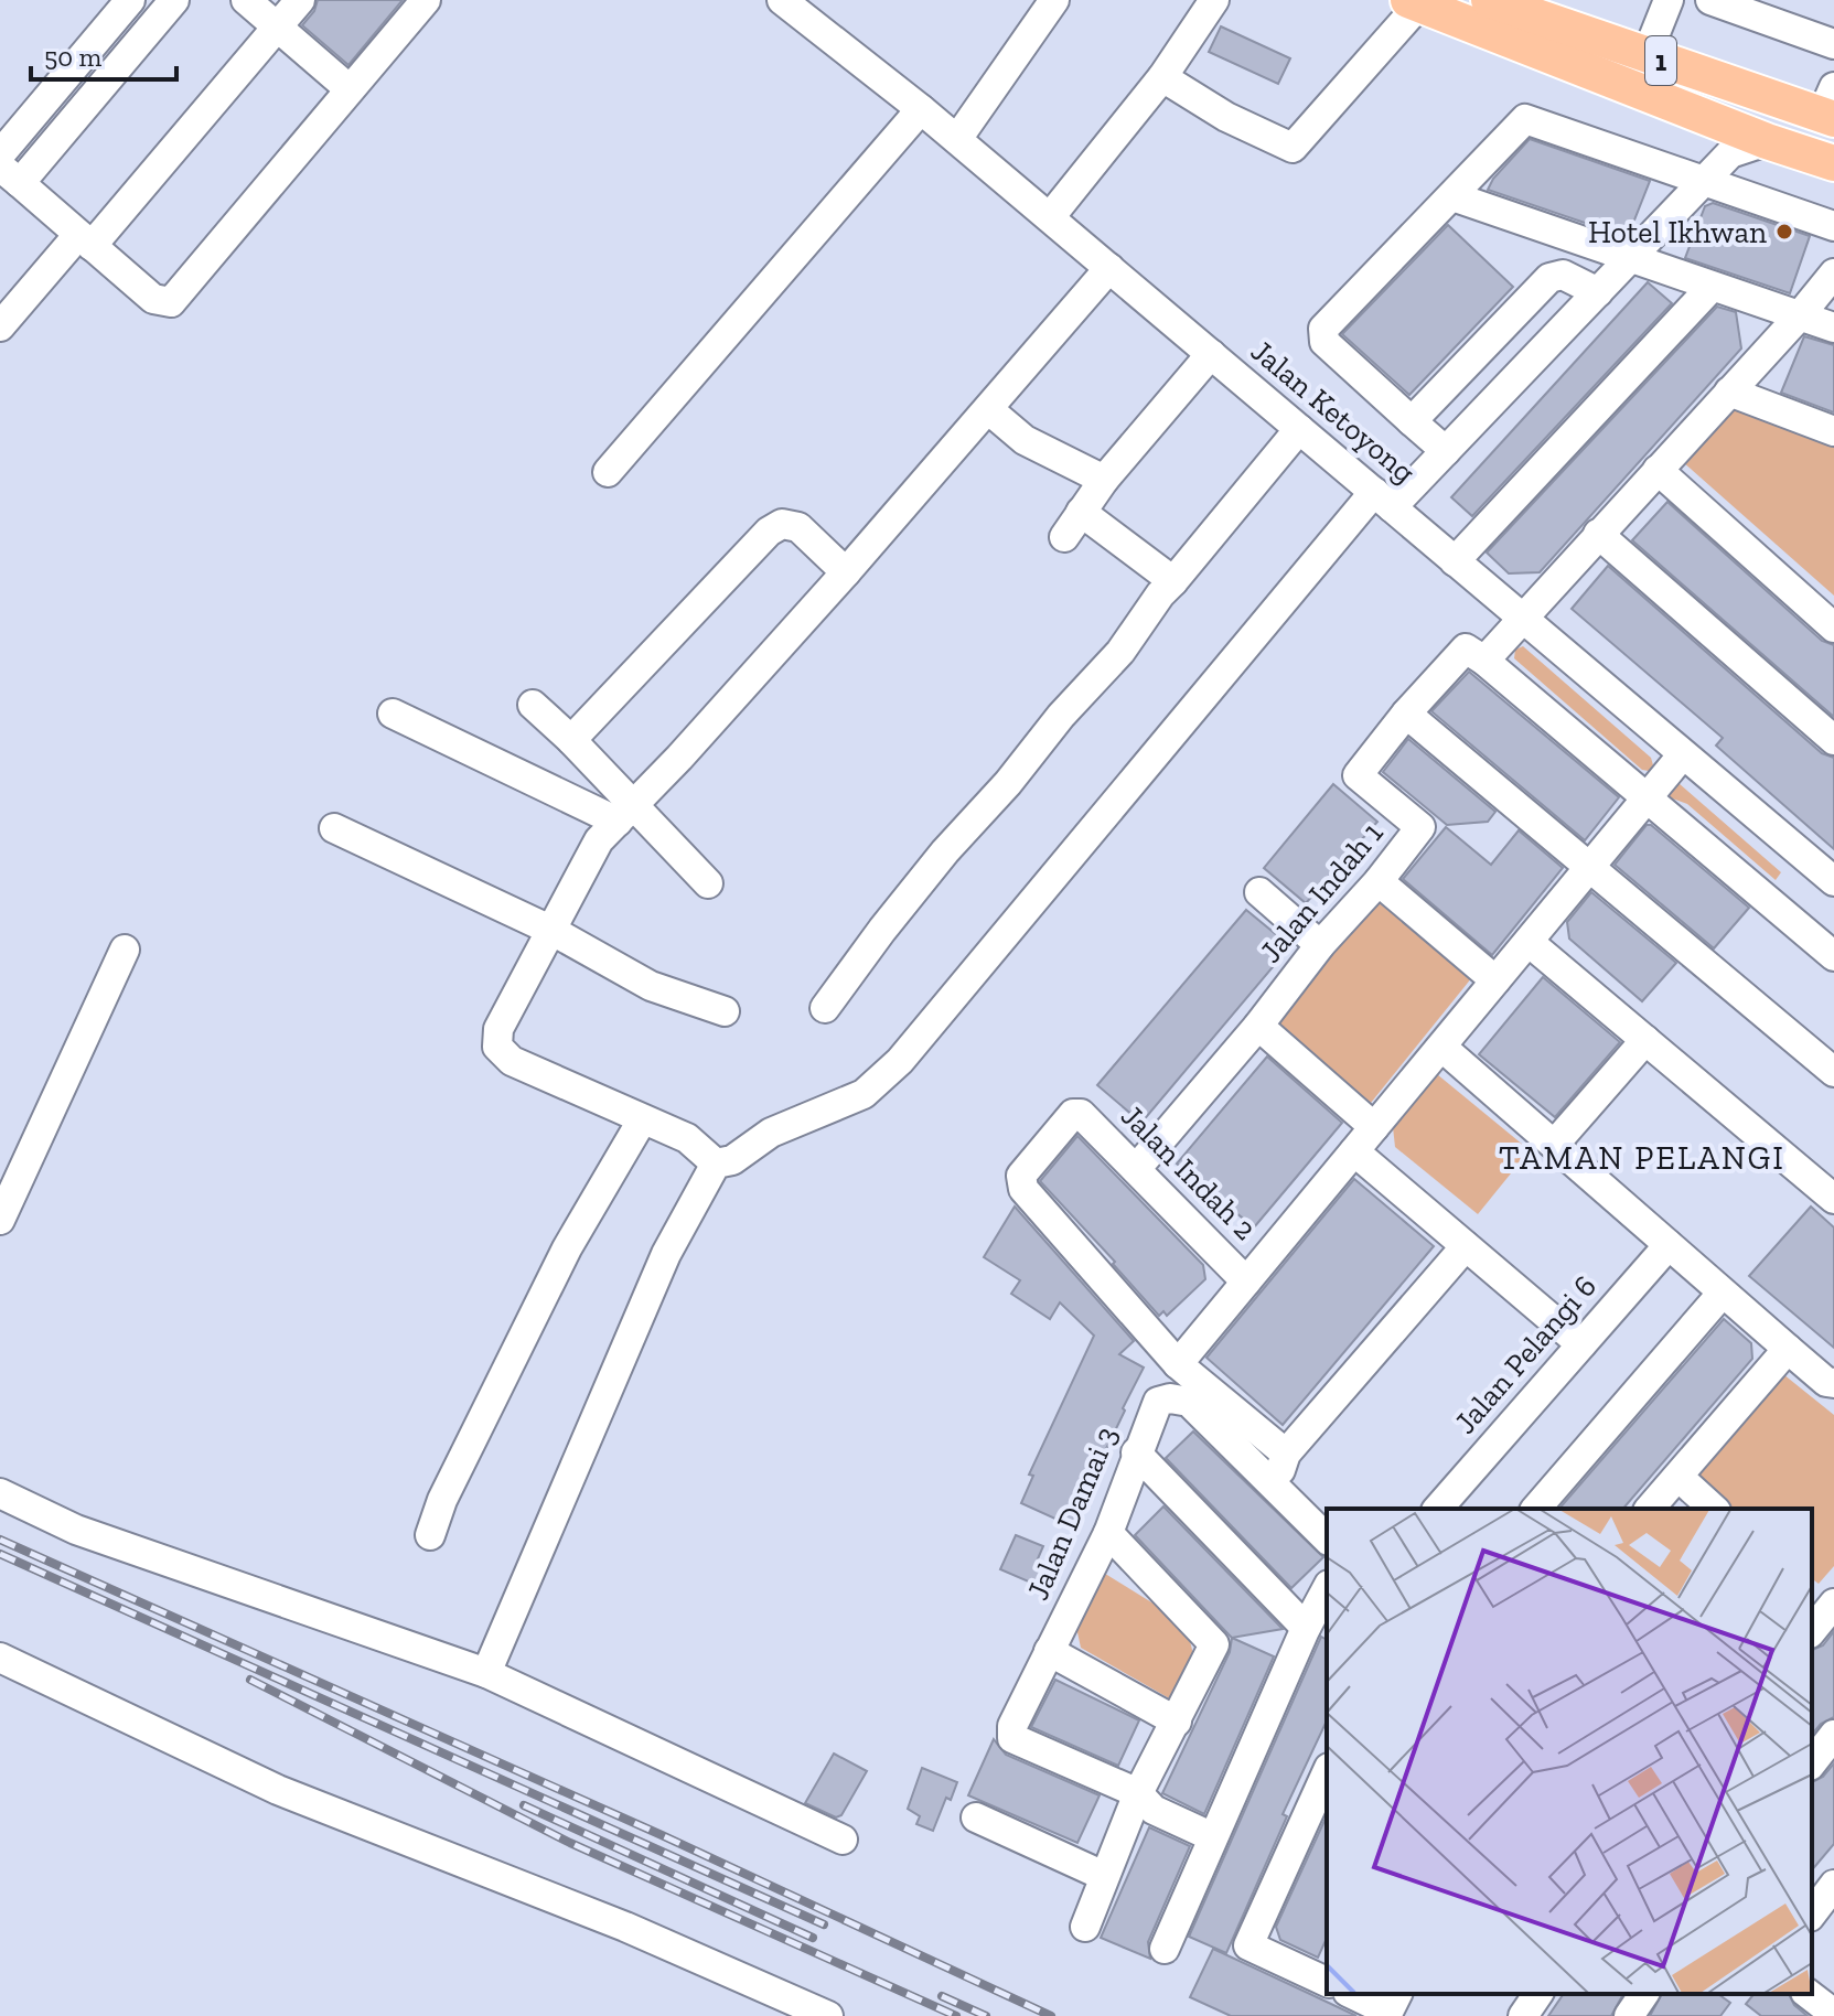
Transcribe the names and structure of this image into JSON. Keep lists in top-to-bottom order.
{
  "streets": {
    "main road": ["1"],
    "street": [
      "Jalan Ketoyong",
      "Jalan Indah 1",
      "Jalan Indah 2",
      "Jalan Pelangi 6",
      "Jalan Damai 3"
    ]
  },
  "crossings": [
    ["Jalan Indah 1", "Jalan Indah 2"]
  ],
  "districts": ["TAMAN PELANGI"],
  "places": ["Hotel Ikhwan"],
  "scale_bar": "50 m"
}
